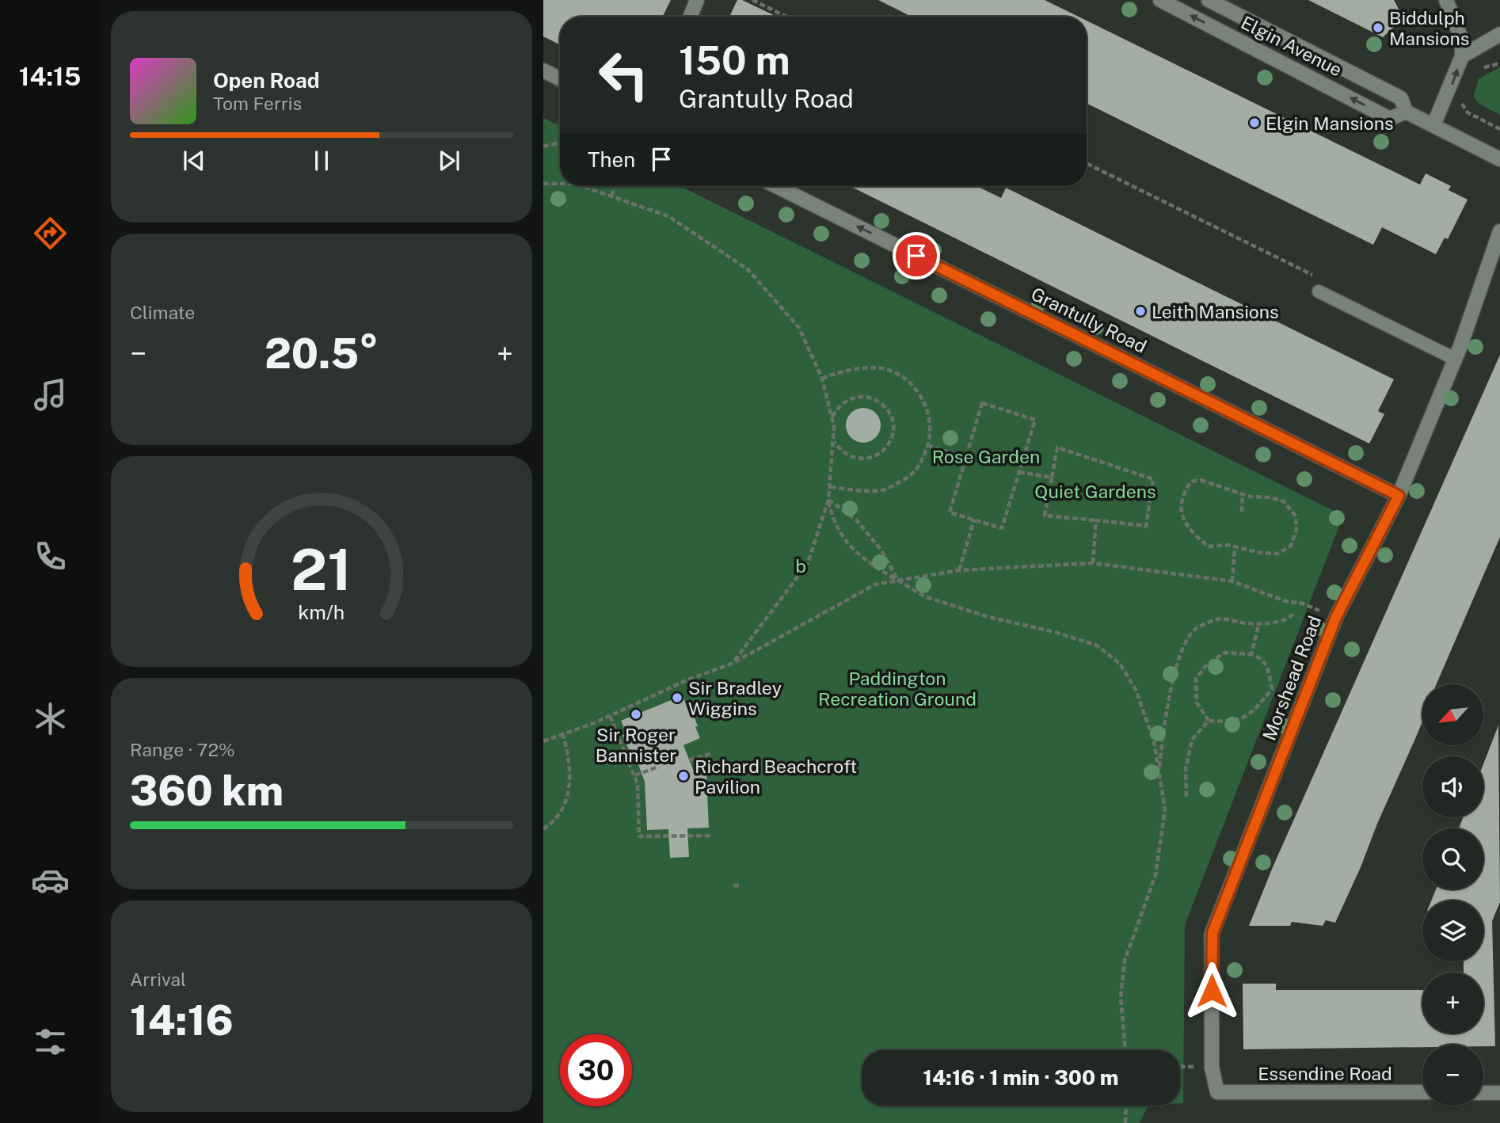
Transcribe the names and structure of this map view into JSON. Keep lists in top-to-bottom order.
{
  "streets": {
    "street": [
      "Elgin Avenue",
      "Grantully Road",
      "Morshead Road",
      "Essendine Road"
    ]
  },
  "crossings": [
    ["Grantully Road", "Morshead Road"],
    ["Morshead Road", "Essendine Road"]
  ],
  "one_way": ["Grantully Road"],
  "parks": [
    "Rose Garden",
    "Quiet Gardens",
    "b",
    "Paddington Recreation Ground"
  ],
  "places": [
    "Biddulph Mansions",
    "Elgin Mansions",
    "Leith Mansions",
    "Sir Bradley Wiggins",
    "Sir Roger Bannister",
    "Richard Beachcroft Pavilion"
  ],
  "north": "bottom left",
  "page": {
    "tabs": "14:15",
    "turn": ["150 m", "Grantully Road"],
    "song": ["Open Road", "Tom Ferris"],
    "then": "Then",
    "tile": [
      "Climate",
      ["Range · 72%", "360 km"],
      ["Arrival", "14:16"]
    ],
    "heat": ["−", "20.5°", "+"],
    "map_buttons": ["+", "−"],
    "limit": "30",
    "trip": "14:16 · 1 min · 300 m",
    "gauge": ["21", "km/h"]
  }
}
